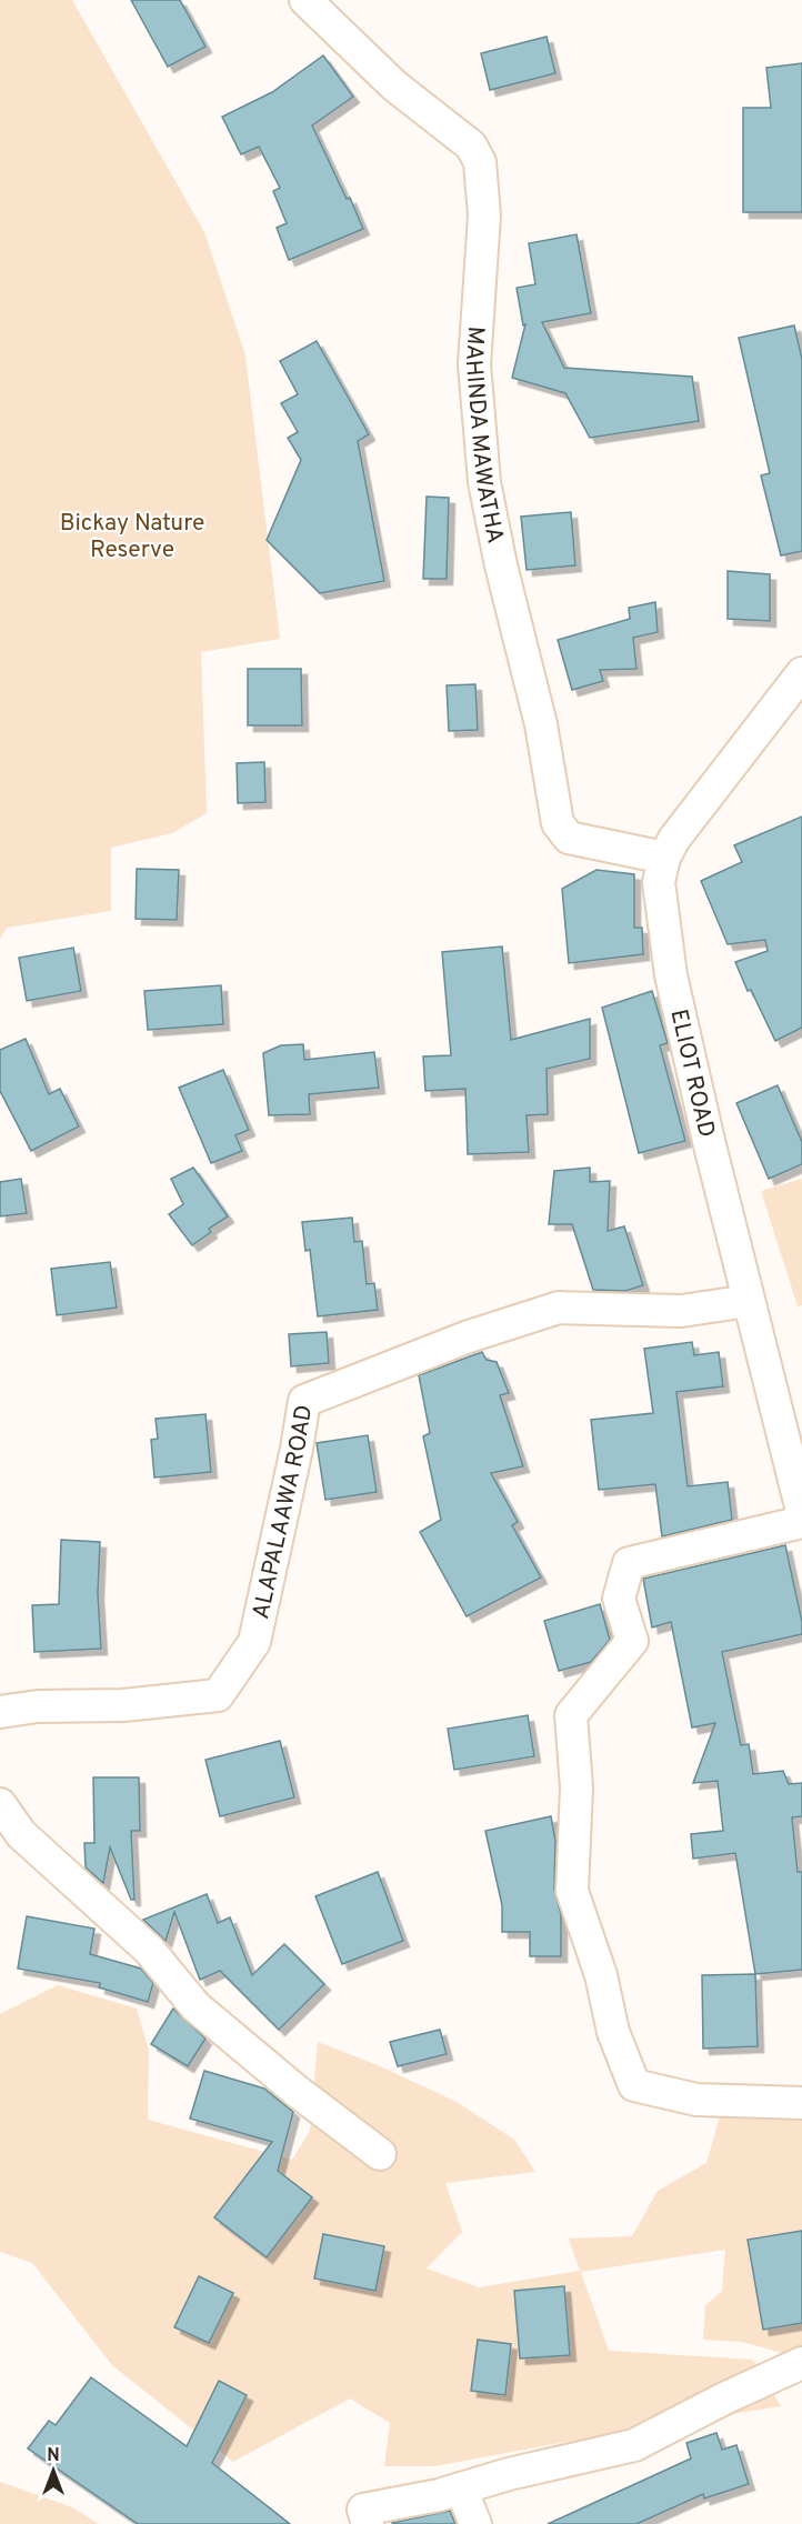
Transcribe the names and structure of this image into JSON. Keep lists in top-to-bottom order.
{
  "streets": {
    "street": ["MAHINDA MAWATHA", "ELIOT ROAD", "ALAPALAAWA ROAD"]
  },
  "crossings": [
    ["MAHINDA MAWATHA", "ELIOT ROAD"],
    ["ELIOT ROAD", "ALAPALAAWA ROAD"]
  ],
  "parks": ["Bickay Nature Reserve"],
  "north": "top"
}
